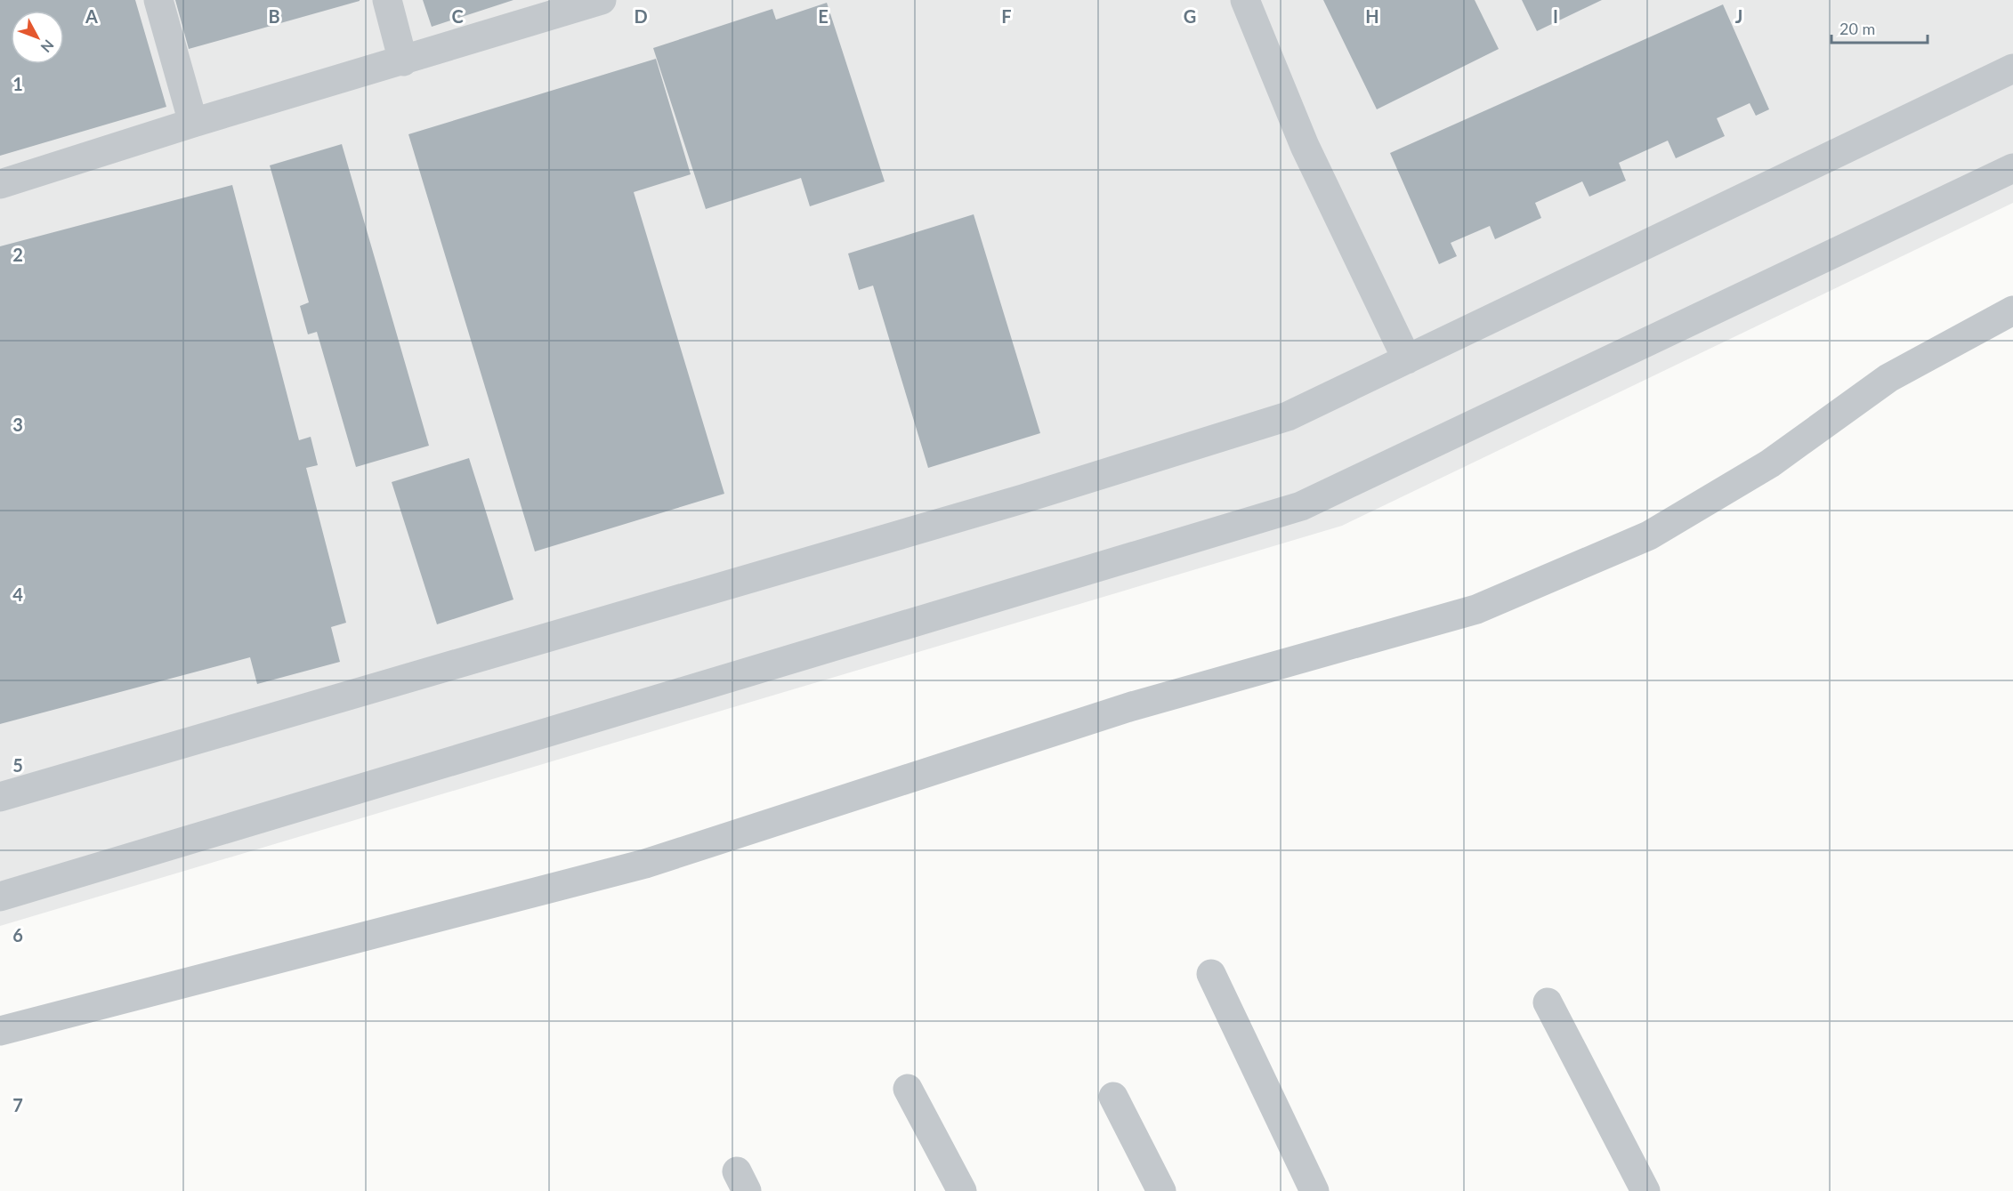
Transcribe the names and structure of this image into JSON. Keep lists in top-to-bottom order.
{
  "scale_bar": "20 m",
  "north": "bottom right",
  "grid": {
    "columns": [
      "A",
      "B",
      "C",
      "D",
      "E",
      "F",
      "G",
      "H",
      "I",
      "J"
    ],
    "rows": [
      "1",
      "2",
      "3",
      "4",
      "5",
      "6",
      "7"
    ]
  }
}
